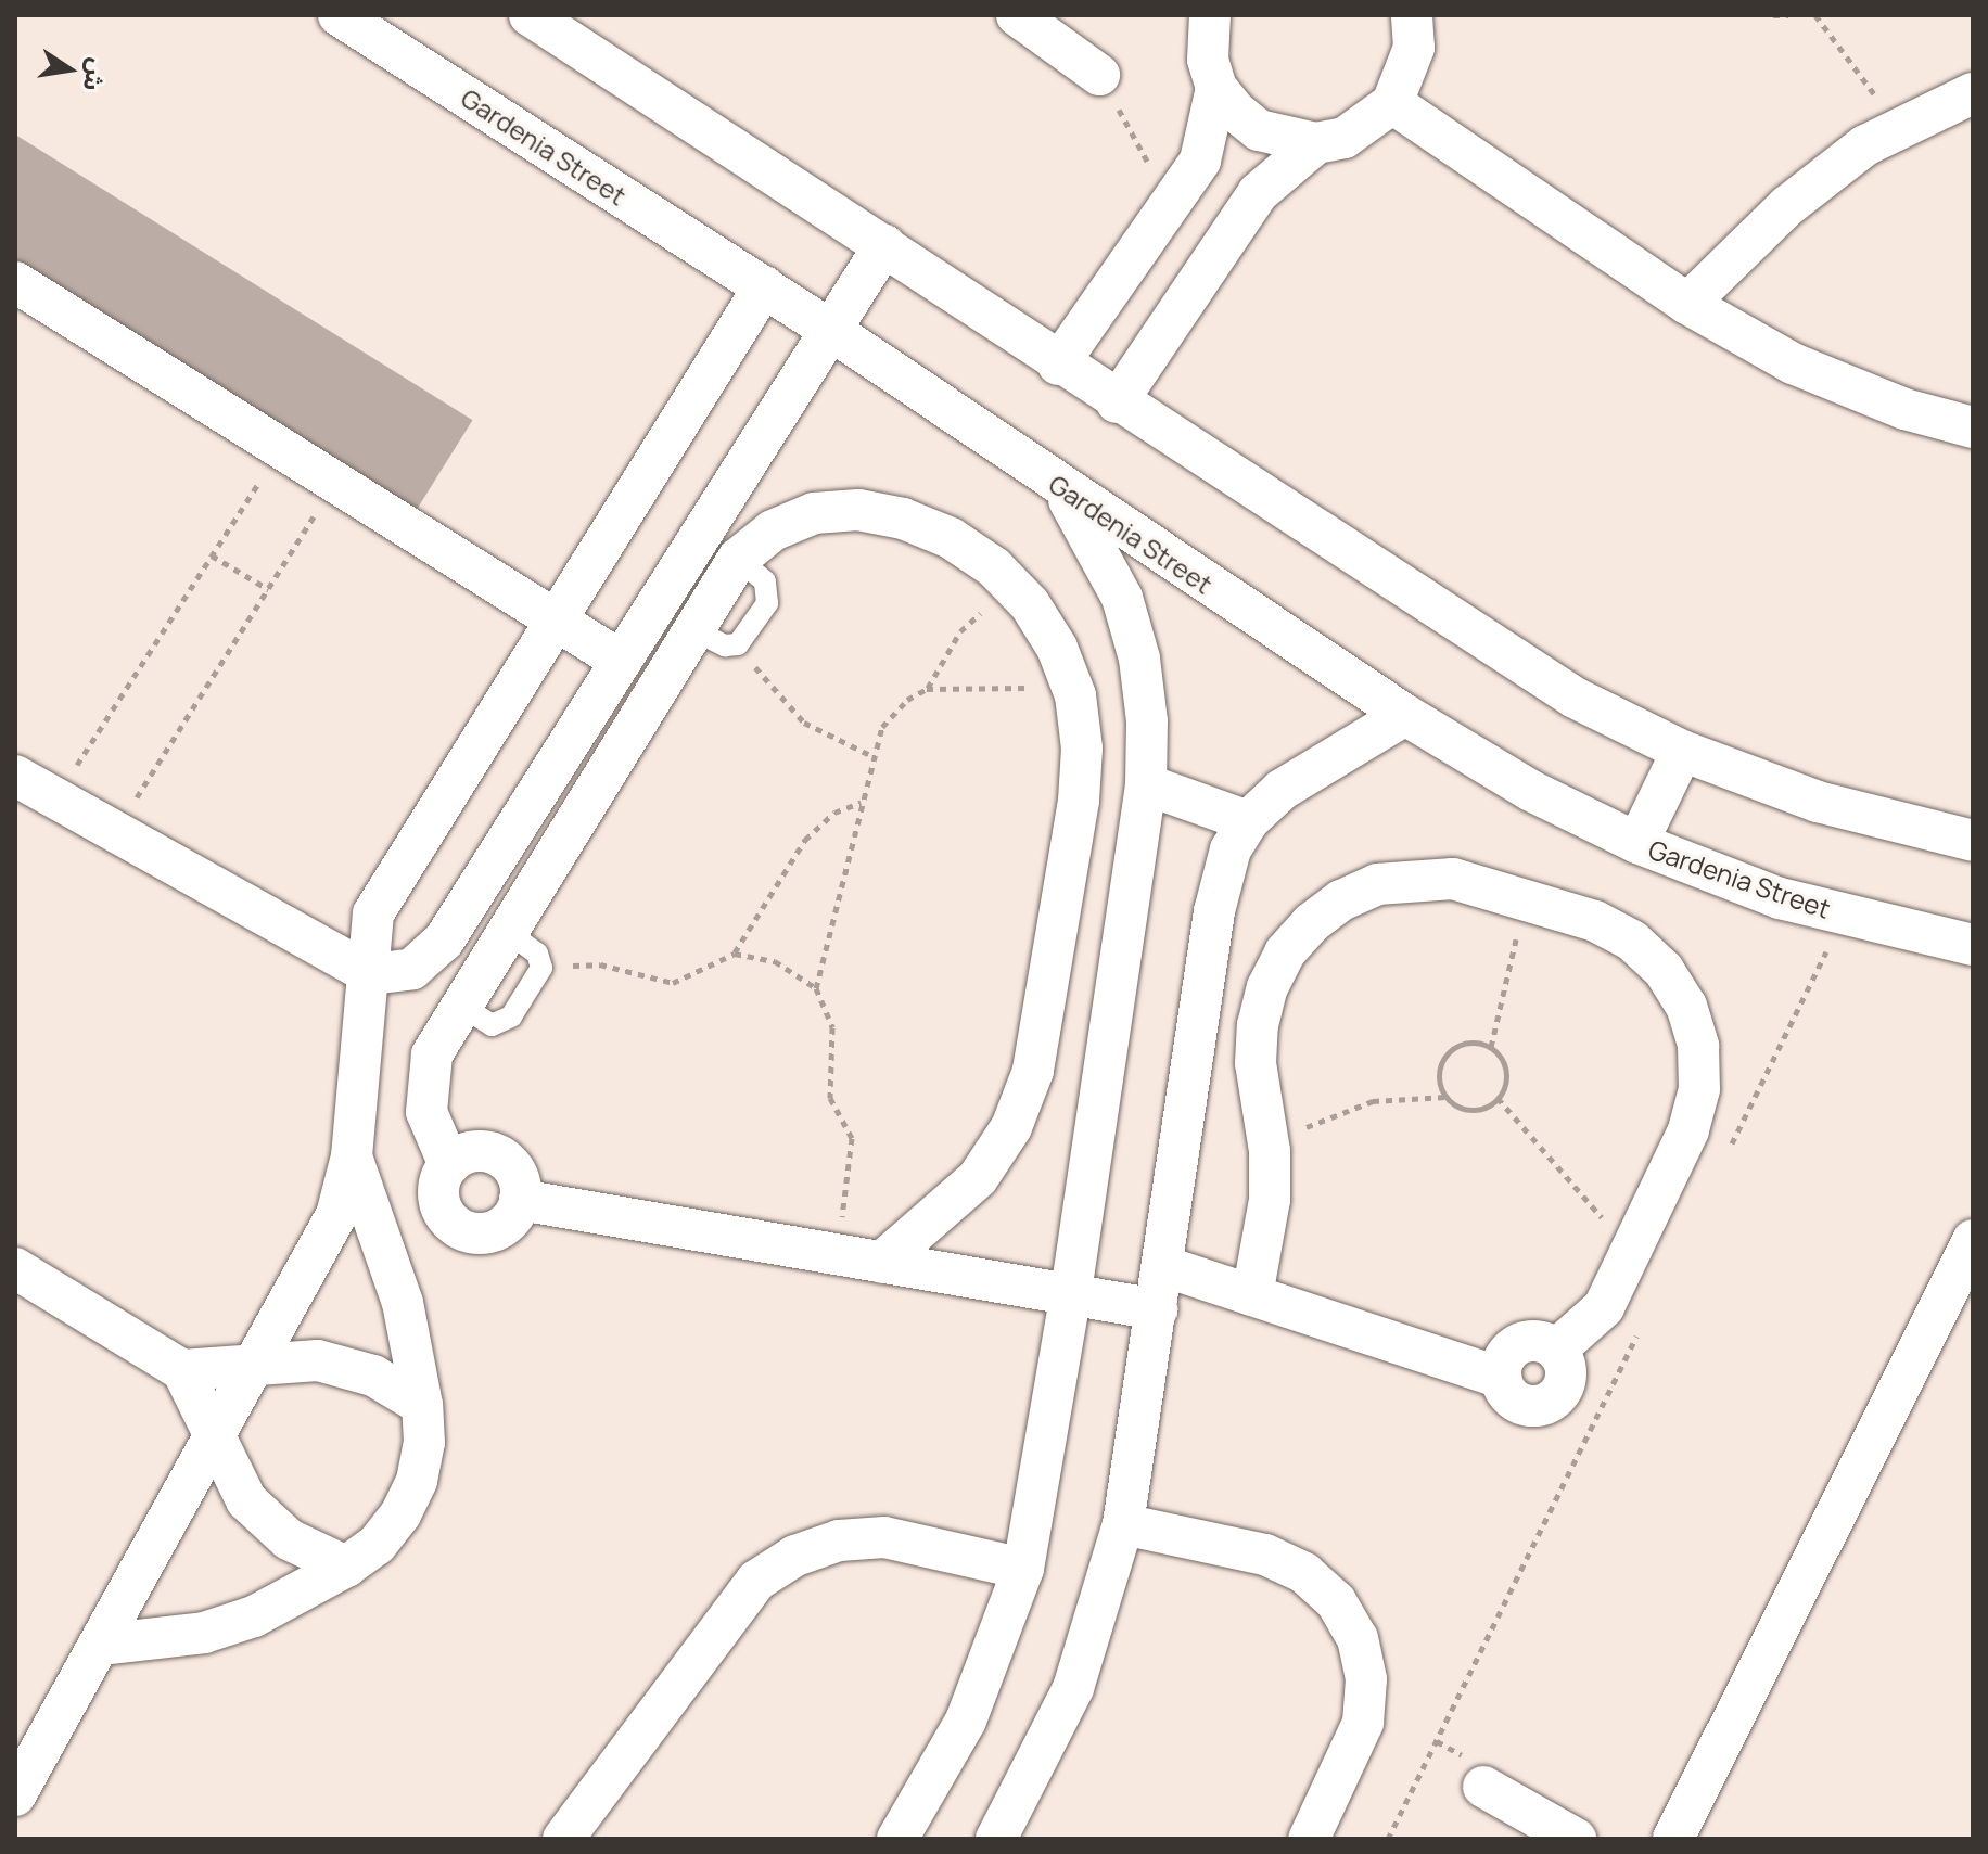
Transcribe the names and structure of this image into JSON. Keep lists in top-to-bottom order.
{
  "streets": {
    "street": ["Gardenia Street"]
  },
  "north": "right"
}
